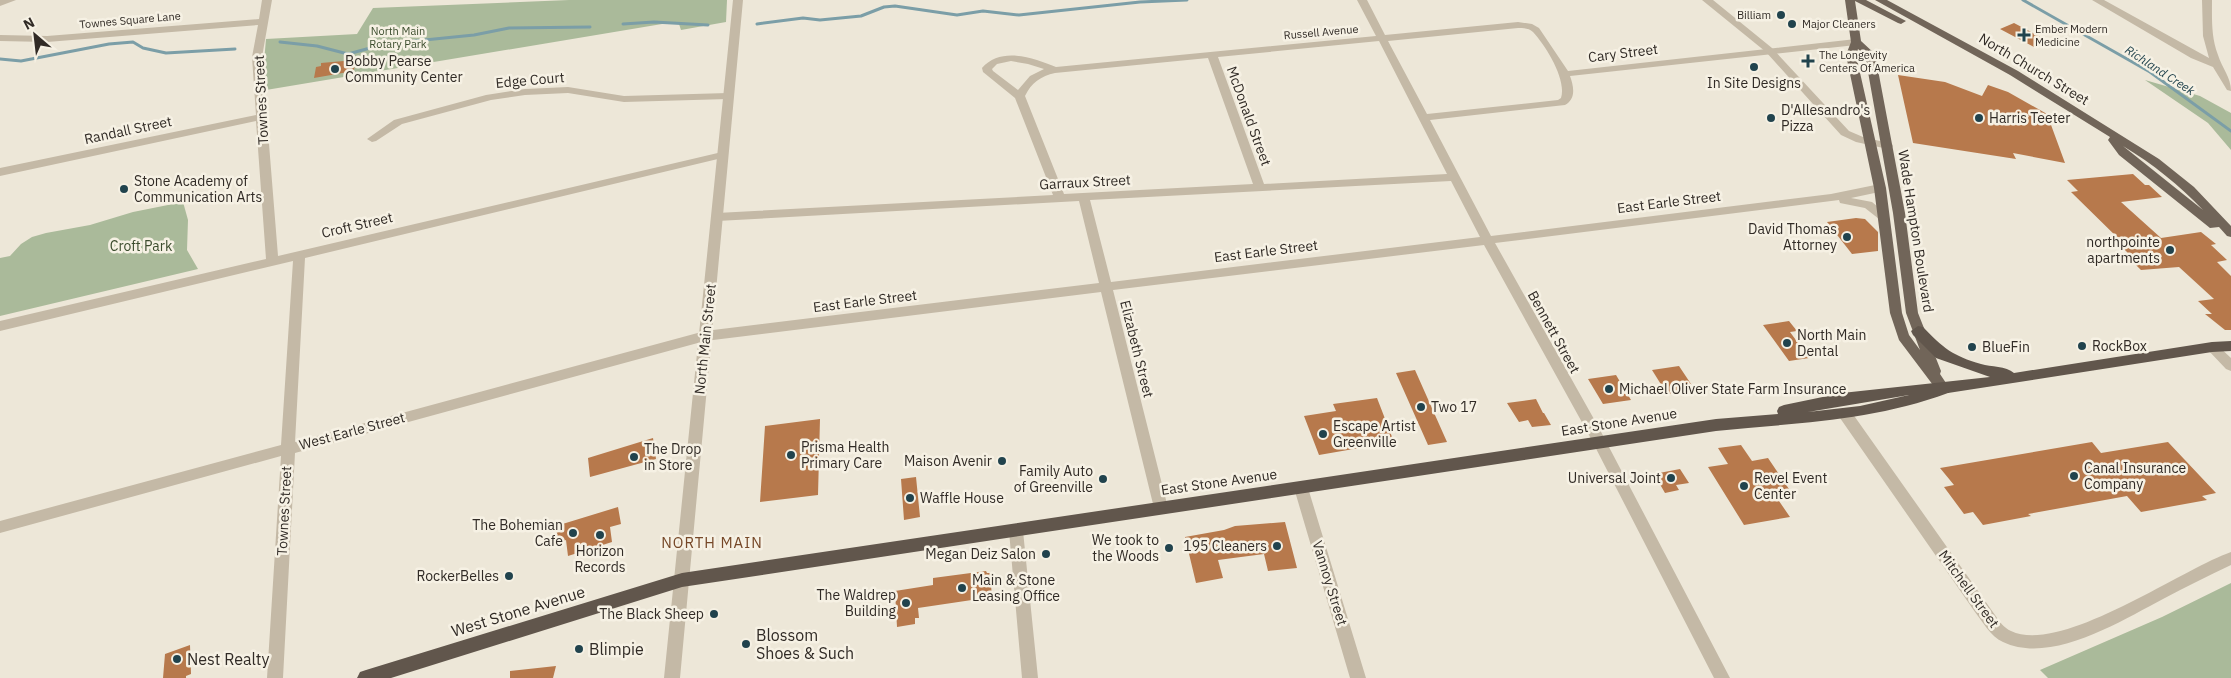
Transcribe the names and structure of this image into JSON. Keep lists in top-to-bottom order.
{
  "streets": {
    "highway": ["East Stone Avenue", "West Stone Avenue"],
    "main road": ["North Church Street", "Wade Hampton Boulevard"],
    "street": [
      "Townes Square Lane",
      "Russell Avenue",
      "Cary Street",
      "Edge Court",
      "Townes Street",
      "McDonald Street",
      "Randall Street",
      "Garraux Street",
      "East Earle Street",
      "Croft Street",
      "Bennett Street",
      "North Main Street",
      "Elizabeth Street",
      "West Earle Street",
      "Vannoy Street",
      "Mitchell Street"
    ]
  },
  "crossings": [
    ["Townes Square Lane", "Townes Street"],
    ["Russell Avenue", "Cary Street"],
    ["Russell Avenue", "McDonald Street"],
    ["Russell Avenue", "Bennett Street"],
    ["Cary Street", "Wade Hampton Boulevard"],
    ["Edge Court", "North Main Street"],
    ["Townes Street", "Randall Street"],
    ["Townes Street", "Croft Street"],
    ["Townes Street", "West Earle Street"],
    ["McDonald Street", "Garraux Street"],
    ["Garraux Street", "Bennett Street"],
    ["Garraux Street", "North Main Street"],
    ["Garraux Street", "Elizabeth Street"],
    ["East Earle Street", "Bennett Street"],
    ["East Earle Street", "North Main Street"],
    ["East Earle Street", "Elizabeth Street"],
    ["East Earle Street", "West Earle Street"],
    ["Croft Street", "North Main Street"],
    ["Wade Hampton Boulevard", "East Stone Avenue"],
    ["Bennett Street", "East Stone Avenue"],
    ["North Main Street", "East Stone Avenue"],
    ["North Main Street", "West Earle Street"],
    ["North Main Street", "West Stone Avenue"],
    ["Elizabeth Street", "East Stone Avenue"],
    ["East Stone Avenue", "Vannoy Street"],
    ["East Stone Avenue", "Mitchell Street"],
    ["East Stone Avenue", "West Stone Avenue"]
  ],
  "districts": ["NORTH MAIN"],
  "water": ["Richland Creek"],
  "parks": ["North Main Rotary Park", "Croft Park"],
  "places": {
    "other": [
      "Billiam",
      "Major Cleaners",
      "In Site Designs",
      "Bobby Pearse Community Center",
      "D'Allesandro's Pizza",
      "Harris Teeter",
      "Stone Academy of Communication Arts",
      "David Thomas Attorney",
      "northpointe apartments",
      "North Main Dental",
      "RockBox",
      "BlueFin",
      "Michael Oliver State Farm Insurance",
      "Two 17",
      "Escape Artist Greenville",
      "Prisma Health Primary Care",
      "The Drop in Store",
      "Maison Avenir",
      "Canal Insurance Company",
      "Universal Joint",
      "Family Auto of Greenville",
      "Revel Event Center",
      "Waffle House",
      "The Bohemian Cafe",
      "Horizon Records",
      "195 Cleaners",
      "We took to the Woods",
      "Megan Deiz Salon",
      "RockerBelles",
      "Main & Stone Leasing Office",
      "The Waldrep Building",
      "The Black Sheep",
      "Blossom Shoes & Such",
      "Blimpie",
      "Nest Realty"
    ],
    "health": ["Ember Modern Medicine", "The Longevity Centers Of America"]
  },
  "north": "top left"
}
